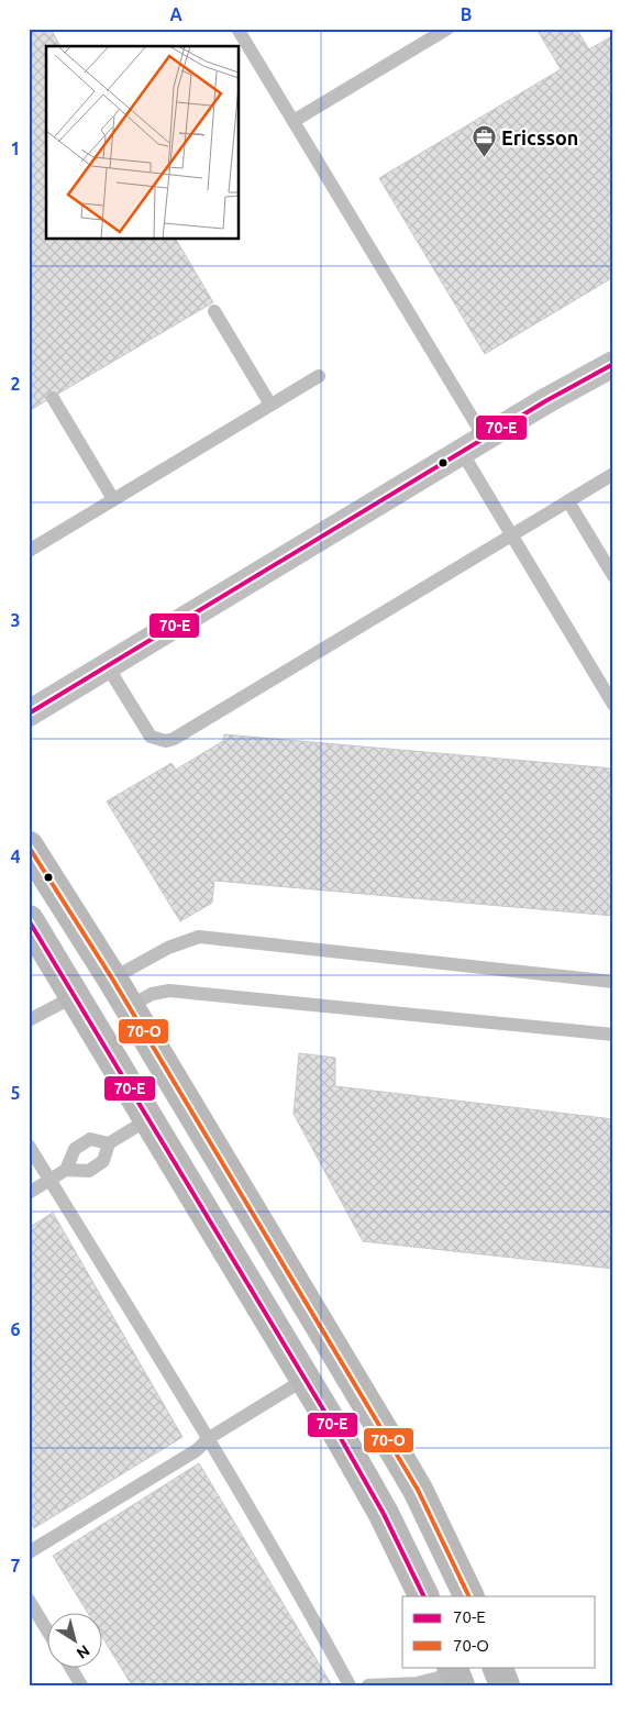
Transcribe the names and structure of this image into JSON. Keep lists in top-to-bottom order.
{
  "places": {
    "office": ["Ericsson"]
  },
  "lines": ["transit line 70-E", "transit line 70-O"],
  "legend": ["70-E", "70-O"],
  "north": "bottom right",
  "grid": {
    "columns": ["A", "B"],
    "rows": [
      "1",
      "2",
      "3",
      "4",
      "5",
      "6",
      "7"
    ]
  }
}
